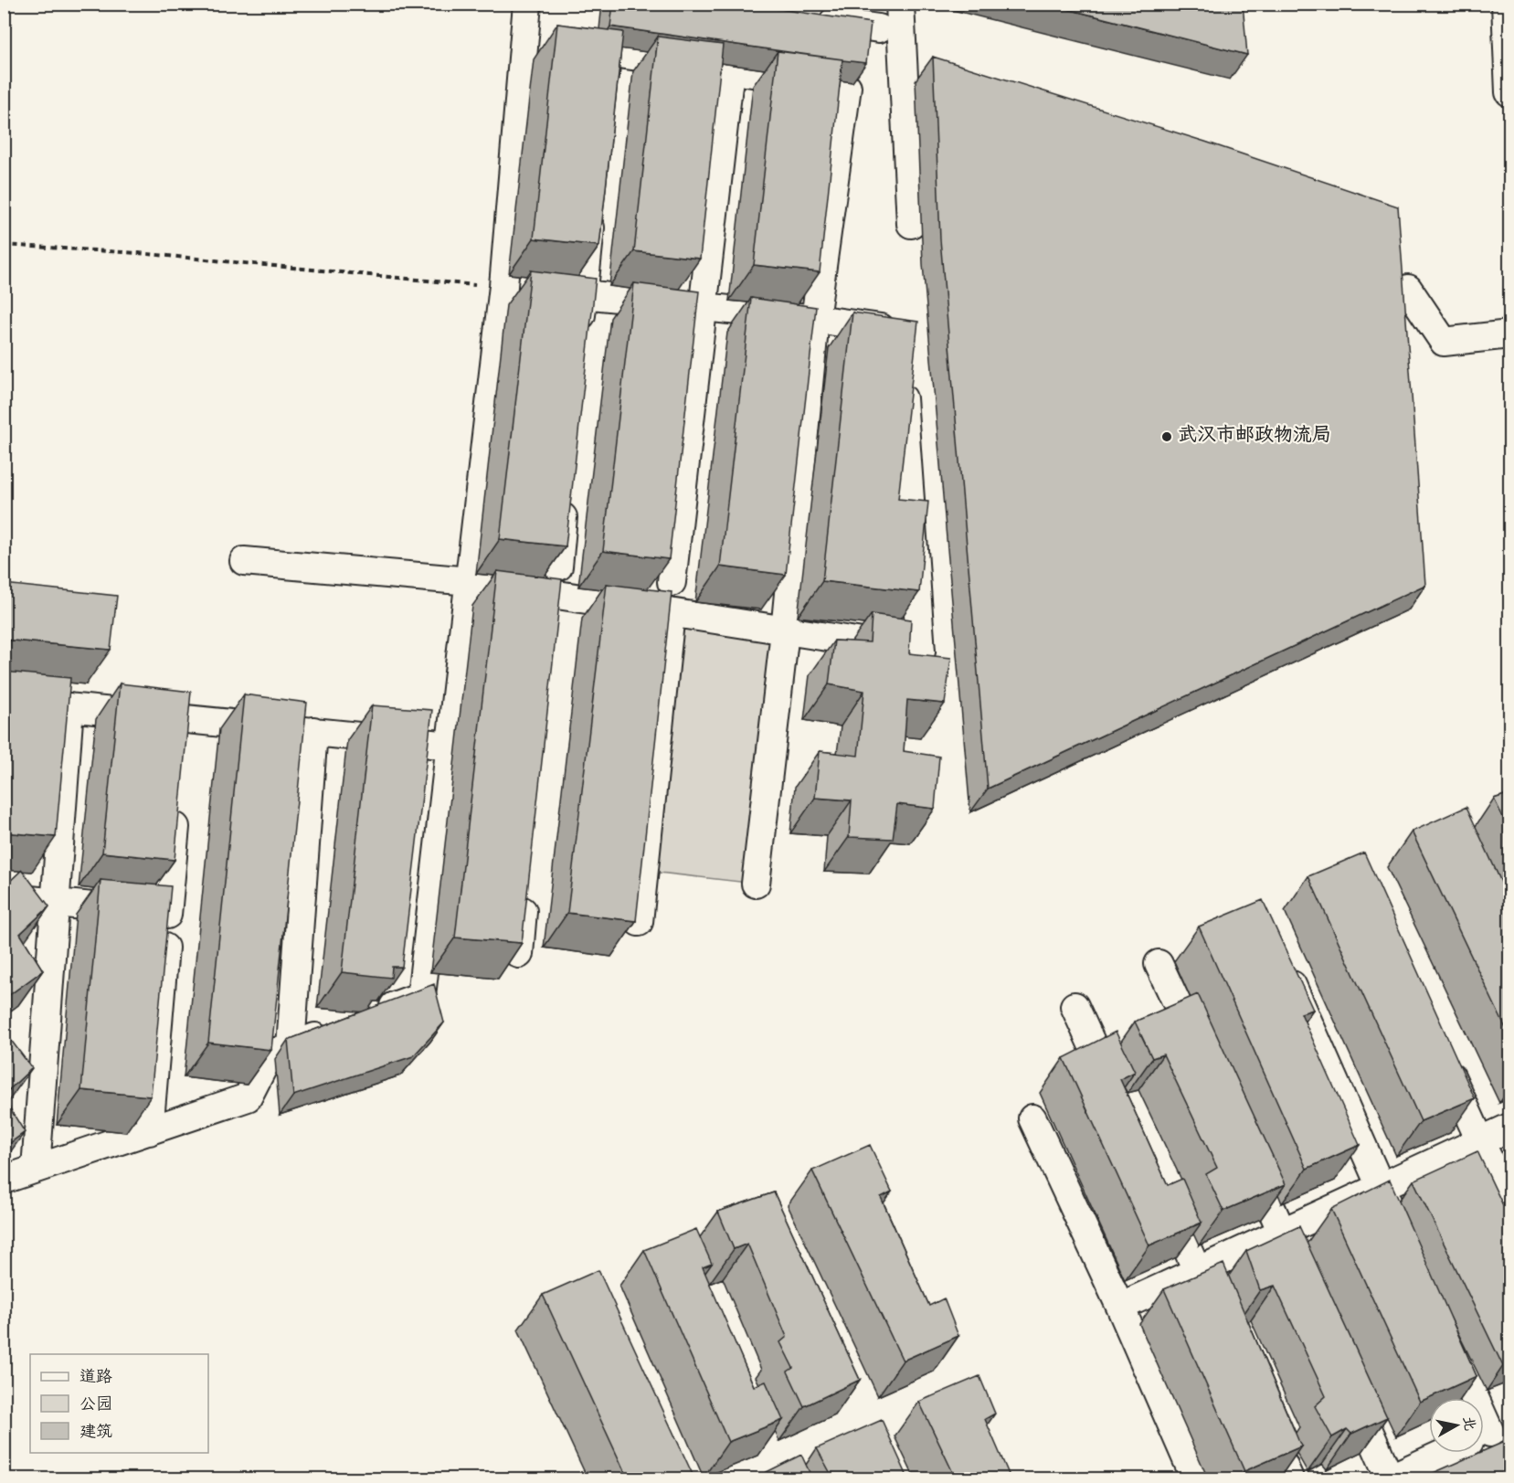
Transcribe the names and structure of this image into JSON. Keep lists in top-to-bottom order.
{
  "places": ["武汉市邮政物流局"],
  "legend": ["道路", "公园", "建筑"],
  "north": "right"
}
